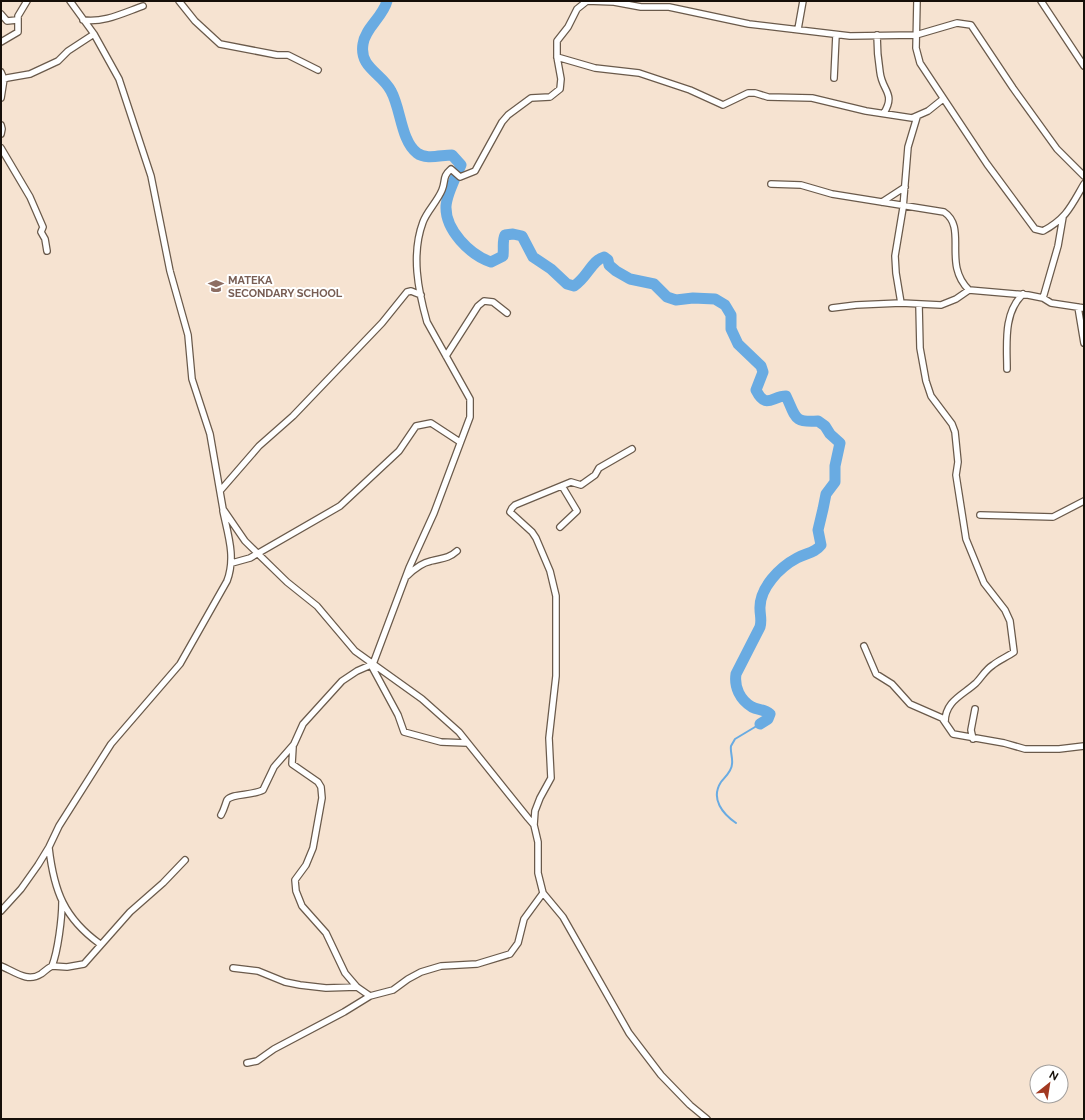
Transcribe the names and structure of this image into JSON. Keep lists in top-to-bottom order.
{
  "places": {
    "school or university": ["MATEKA SECONDARY SCHOOL"]
  },
  "north": "top right"
}
